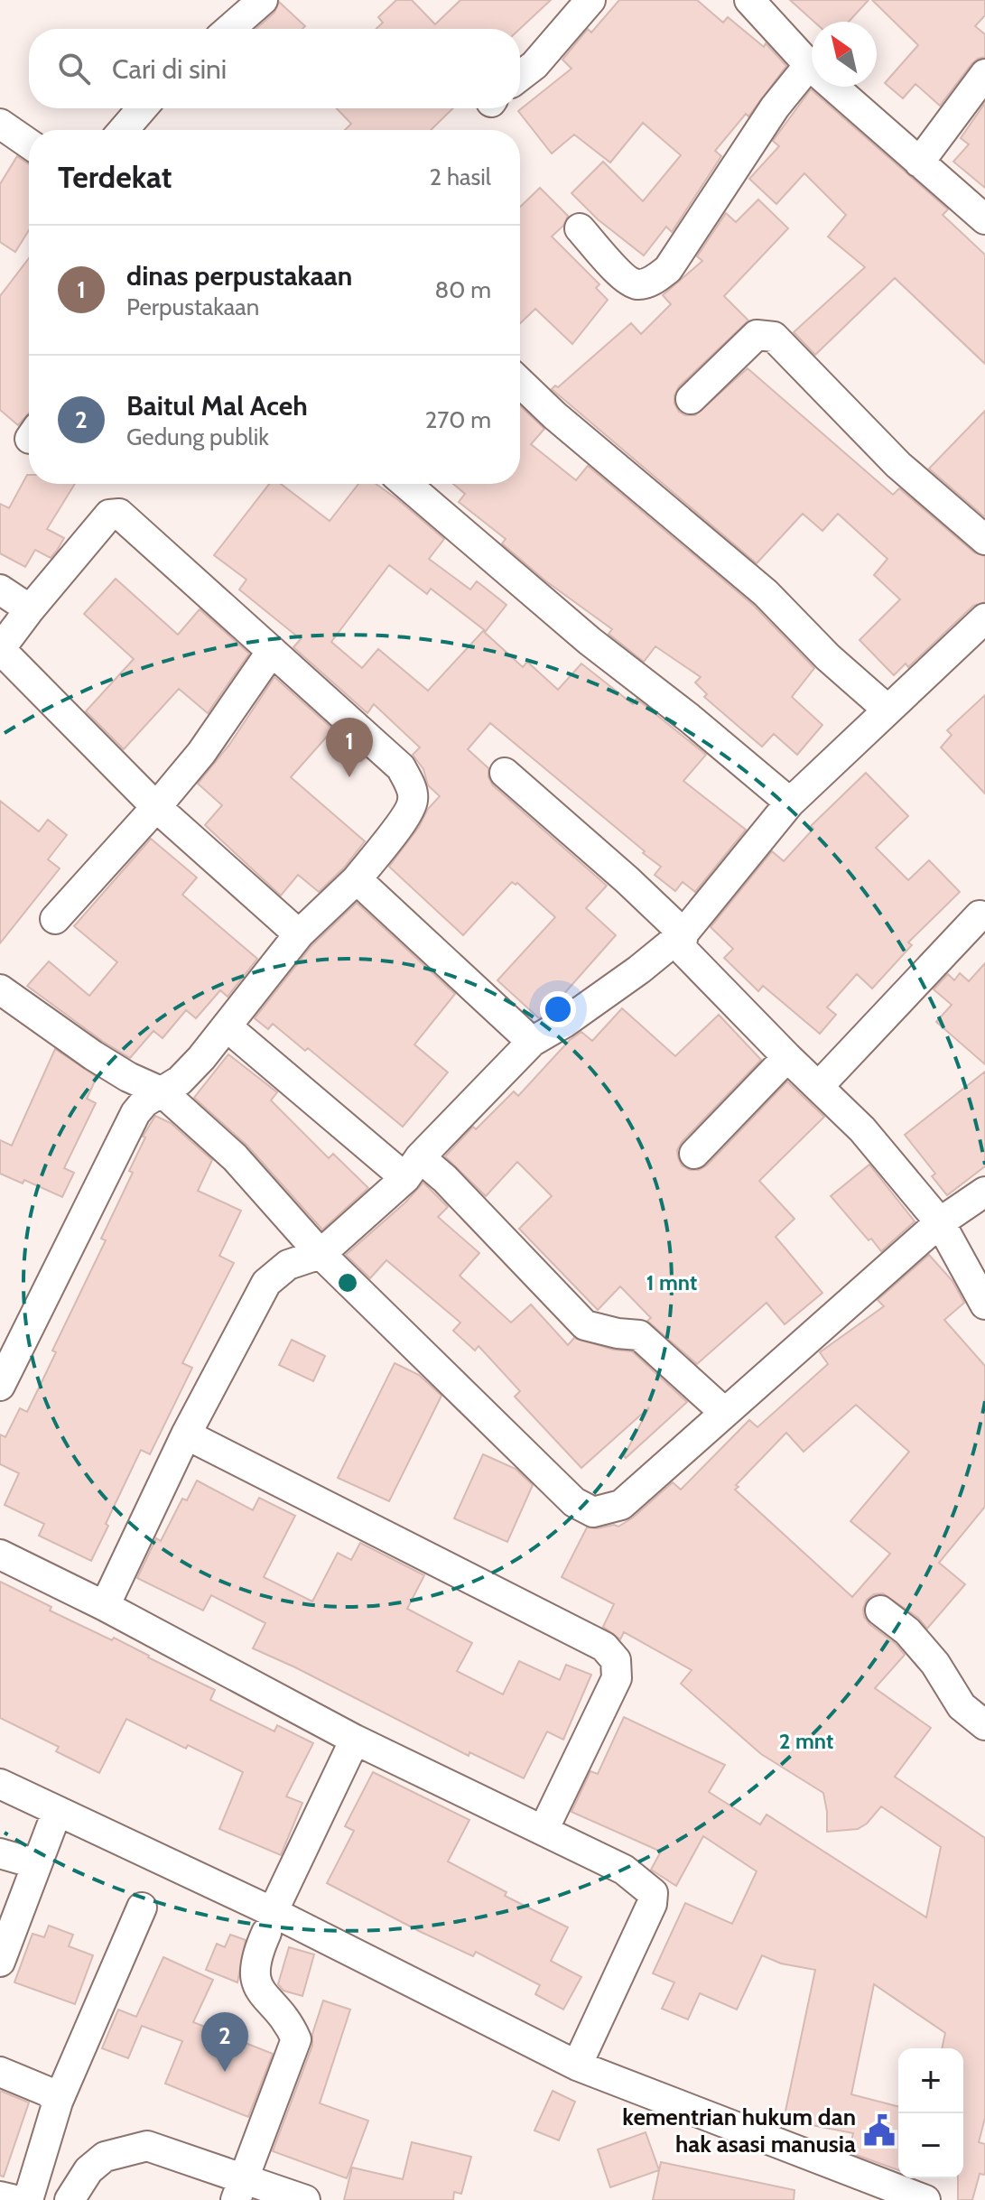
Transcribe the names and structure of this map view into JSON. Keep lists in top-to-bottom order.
{
  "places": {
    "public building": ["kementrian hukum dan hak asasi manusia"]
  },
  "north": "top left",
  "page": {
    "search": "Cari di sini",
    "heading": ["Terdekat", "2 hasil"],
    "list": [
      {
        "mark": "1",
        "name": "dinas perpustakaan",
        "note": "Perpustakaan",
        "value": "80 m"
      },
      {
        "mark": "2",
        "name": "Baitul Mal Aceh",
        "note": "Gedung publik",
        "value": "270 m"
      }
    ],
    "pins": ["1", "2"],
    "map_buttons": ["+", "−"]
  },
  "rings": ["1 mnt", "2 mnt"]
}
